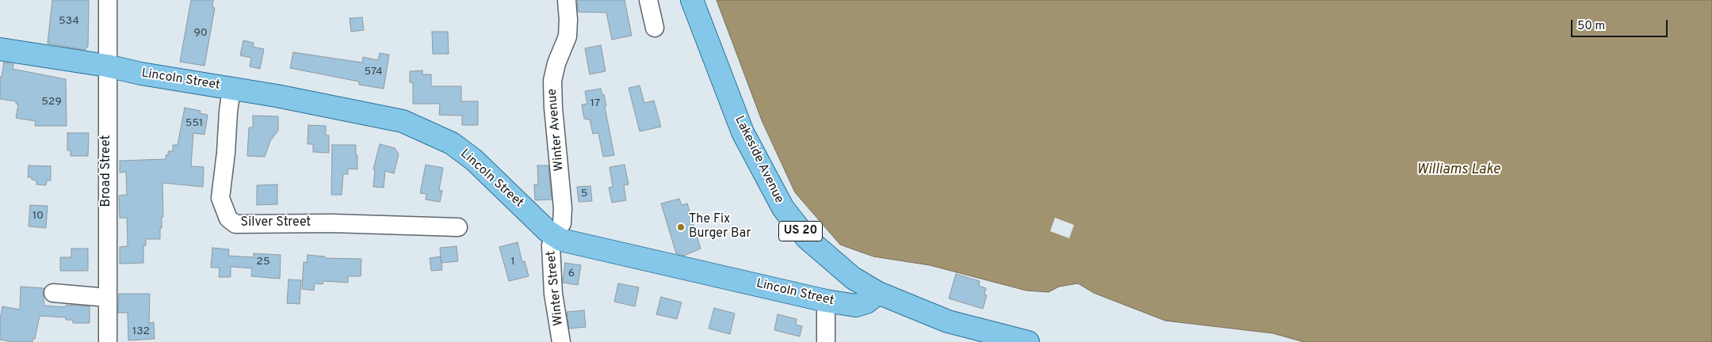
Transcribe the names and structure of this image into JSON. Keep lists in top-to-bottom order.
{
  "streets": {
    "main road": ["Lincoln Street", "Lakeside Avenue", "US 20"],
    "street": [
      "Winter Avenue",
      "Broad Street",
      "Silver Street",
      "Winter Street"
    ]
  },
  "crossings": [
    ["Lincoln Street", "Winter Avenue"],
    ["Lincoln Street", "Lakeside Avenue"],
    ["Lincoln Street", "Broad Street"],
    ["Lincoln Street", "Silver Street"],
    ["Lincoln Street", "Winter Street"],
    ["Winter Avenue", "Winter Street"]
  ],
  "water": ["Williams Lake"],
  "places": ["The Fix Burger Bar"],
  "house_numbers": [
    "534",
    "90",
    "574",
    "529",
    "17",
    "551",
    "5",
    "10",
    "25",
    "1",
    "6",
    "132"
  ],
  "scale_bar": "50 m"
}
